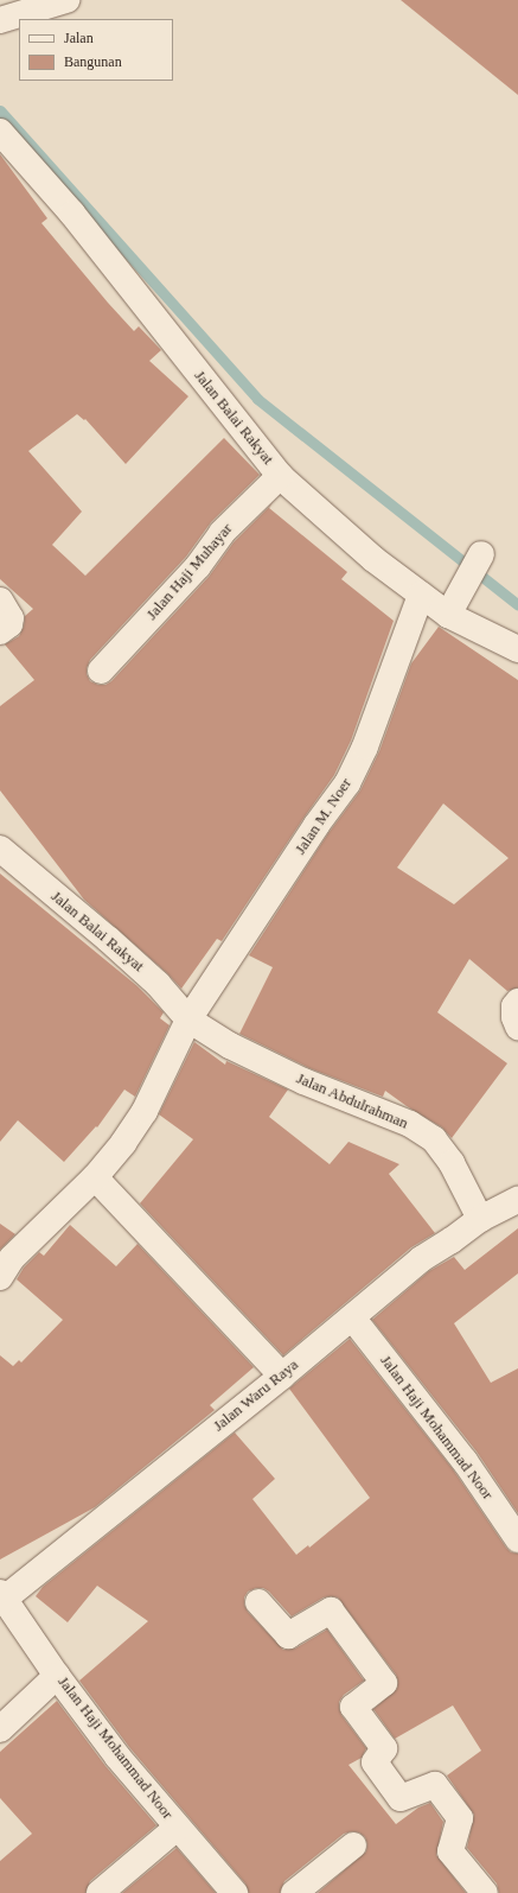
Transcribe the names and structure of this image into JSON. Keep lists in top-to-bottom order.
{
  "streets": {
    "street": [
      "Jalan Balai Rakyat",
      "Jalan Haji Muhayar",
      "Jalan M. Noer",
      "Jalan Abdulrahman",
      "Jalan Waru Raya",
      "Jalan Haji Mohammad Noor"
    ]
  },
  "crossings": [
    ["Jalan Balai Rakyat", "Jalan Haji Muhayar"],
    ["Jalan Balai Rakyat", "Jalan M. Noer"],
    ["Jalan Balai Rakyat", "Jalan Abdulrahman"],
    ["Jalan M. Noer", "Jalan Abdulrahman"],
    ["Jalan Abdulrahman", "Jalan Waru Raya"],
    ["Jalan Waru Raya", "Jalan Haji Mohammad Noor"]
  ],
  "legend": ["Jalan", "Bangunan"]
}
